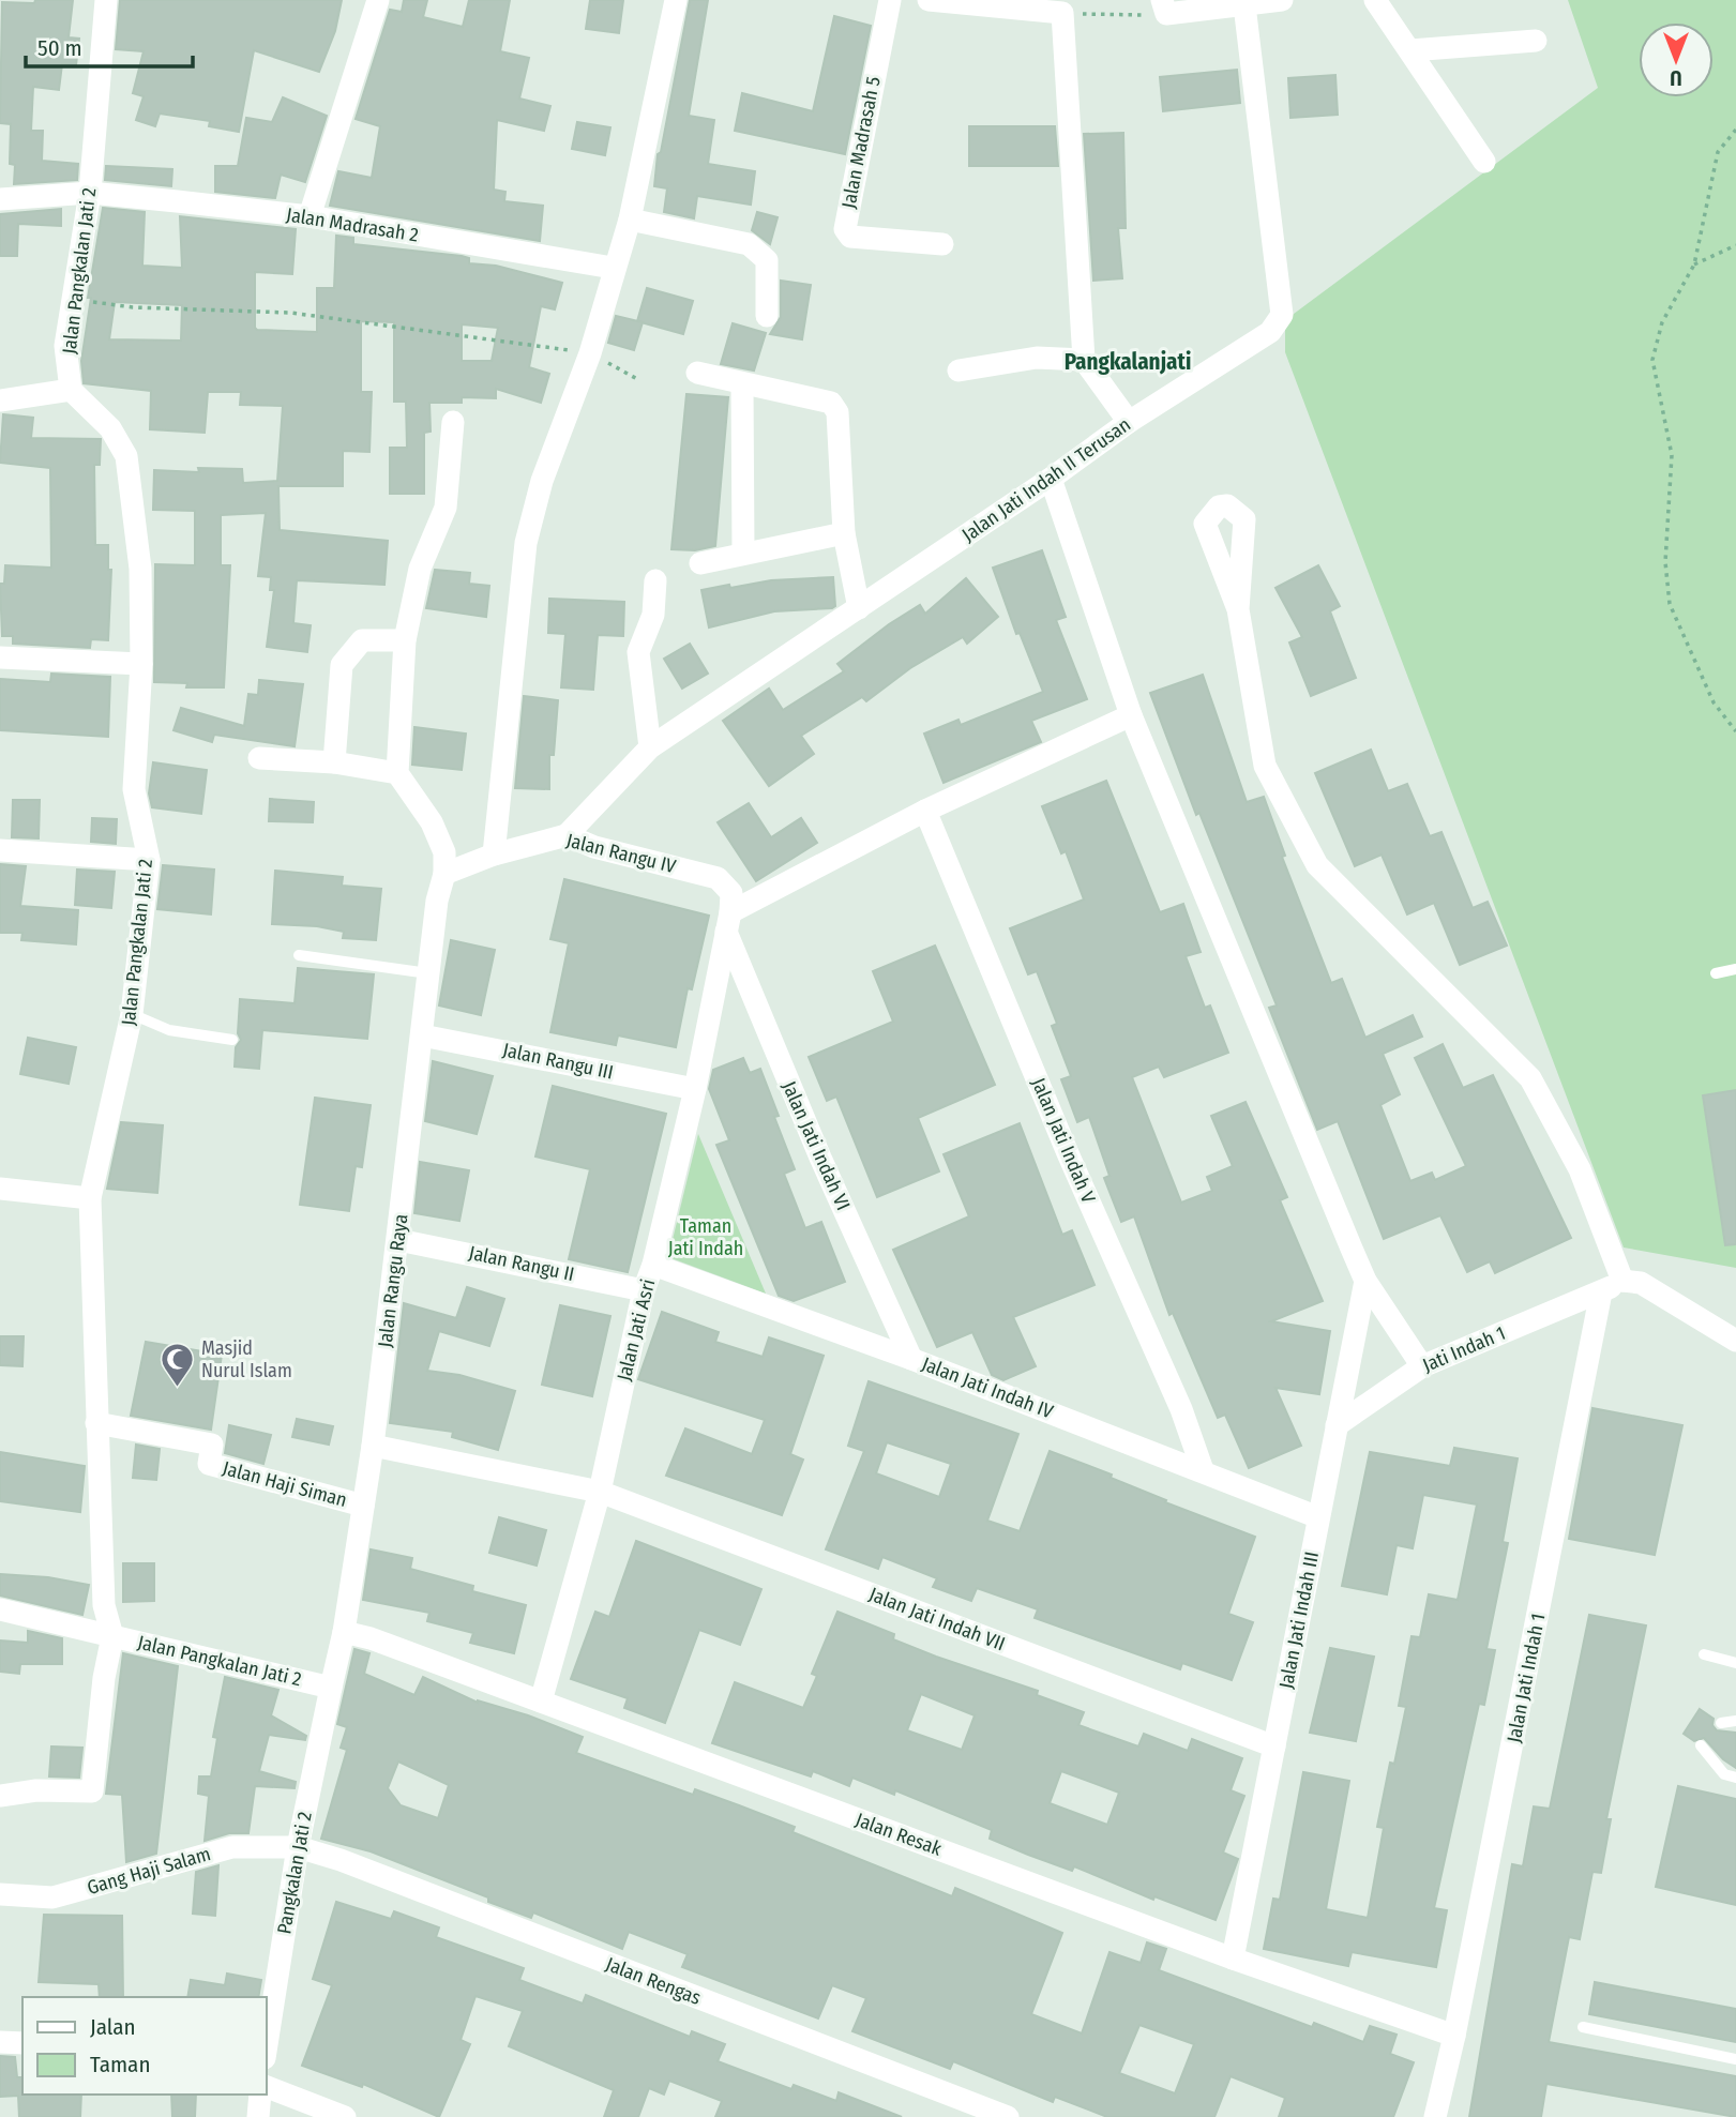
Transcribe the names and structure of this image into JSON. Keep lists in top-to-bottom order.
{
  "streets": {
    "street": [
      "Jalan Madrasah 5",
      "Jalan Madrasah 2",
      "Jalan Pangkalan Jati 2",
      "Jalan Jati Indah II Terusan",
      "Jalan Rangu IV",
      "Jalan Rangu III",
      "Jalan Jati Indah V",
      "Jalan Jati Indah VI",
      "Jalan Rangu II",
      "Jalan Rangu Raya",
      "Jalan Jati Asri",
      "Jati Indah 1",
      "Jalan Jati Indah IV",
      "Jalan Haji Siman",
      "Jalan Jati Indah VII",
      "Jalan Jati Indah III",
      "Jalan Jati Indah 1",
      "Jalan Resak",
      "Gang Haji Salam",
      "Pangkalan Jati 2",
      "Jalan Rengas"
    ]
  },
  "crossings": [
    ["Jalan Madrasah 2", "Jalan Pangkalan Jati 2"],
    ["Jalan Pangkalan Jati 2", "Jalan Rangu Raya"],
    ["Jalan Pangkalan Jati 2", "Jalan Haji Siman"],
    ["Jalan Pangkalan Jati 2", "Pangkalan Jati 2"],
    ["Jalan Jati Indah II Terusan", "Jalan Rangu IV"],
    ["Jalan Rangu IV", "Jalan Jati Indah VI"],
    ["Jalan Rangu IV", "Jalan Rangu Raya"],
    ["Jalan Rangu IV", "Jalan Jati Asri"],
    ["Jalan Rangu III", "Jalan Rangu Raya"],
    ["Jalan Rangu III", "Jalan Jati Asri"],
    ["Jalan Jati Indah V", "Jalan Jati Indah IV"],
    ["Jalan Jati Indah VI", "Jalan Jati Asri"],
    ["Jalan Jati Indah VI", "Jalan Jati Indah IV"],
    ["Jalan Rangu II", "Jalan Rangu Raya"],
    ["Jalan Rangu II", "Jalan Jati Asri"],
    ["Jalan Rangu Raya", "Jalan Haji Siman"],
    ["Jalan Rangu Raya", "Jalan Jati Indah VII"],
    ["Jalan Rangu Raya", "Jalan Resak"],
    ["Jalan Rangu Raya", "Pangkalan Jati 2"],
    ["Jalan Jati Asri", "Jalan Jati Indah IV"],
    ["Jalan Jati Asri", "Jalan Jati Indah VII"],
    ["Jalan Jati Asri", "Jalan Resak"],
    ["Jati Indah 1", "Jalan Jati Indah III"],
    ["Jati Indah 1", "Jalan Jati Indah 1"],
    ["Jalan Jati Indah IV", "Jalan Jati Indah III"],
    ["Jalan Jati Indah VII", "Jalan Jati Indah III"],
    ["Jalan Jati Indah III", "Jalan Resak"],
    ["Jalan Jati Indah 1", "Jalan Resak"],
    ["Gang Haji Salam", "Pangkalan Jati 2"],
    ["Gang Haji Salam", "Jalan Rengas"],
    ["Pangkalan Jati 2", "Jalan Rengas"]
  ],
  "districts": ["Pangkalanjati"],
  "parks": ["Taman Jati Indah"],
  "places": {
    "mosque": ["Masjid Nurul Islam"]
  },
  "legend": ["Jalan", "Taman"],
  "scale_bar": "50 m",
  "north": "bottom"
}
